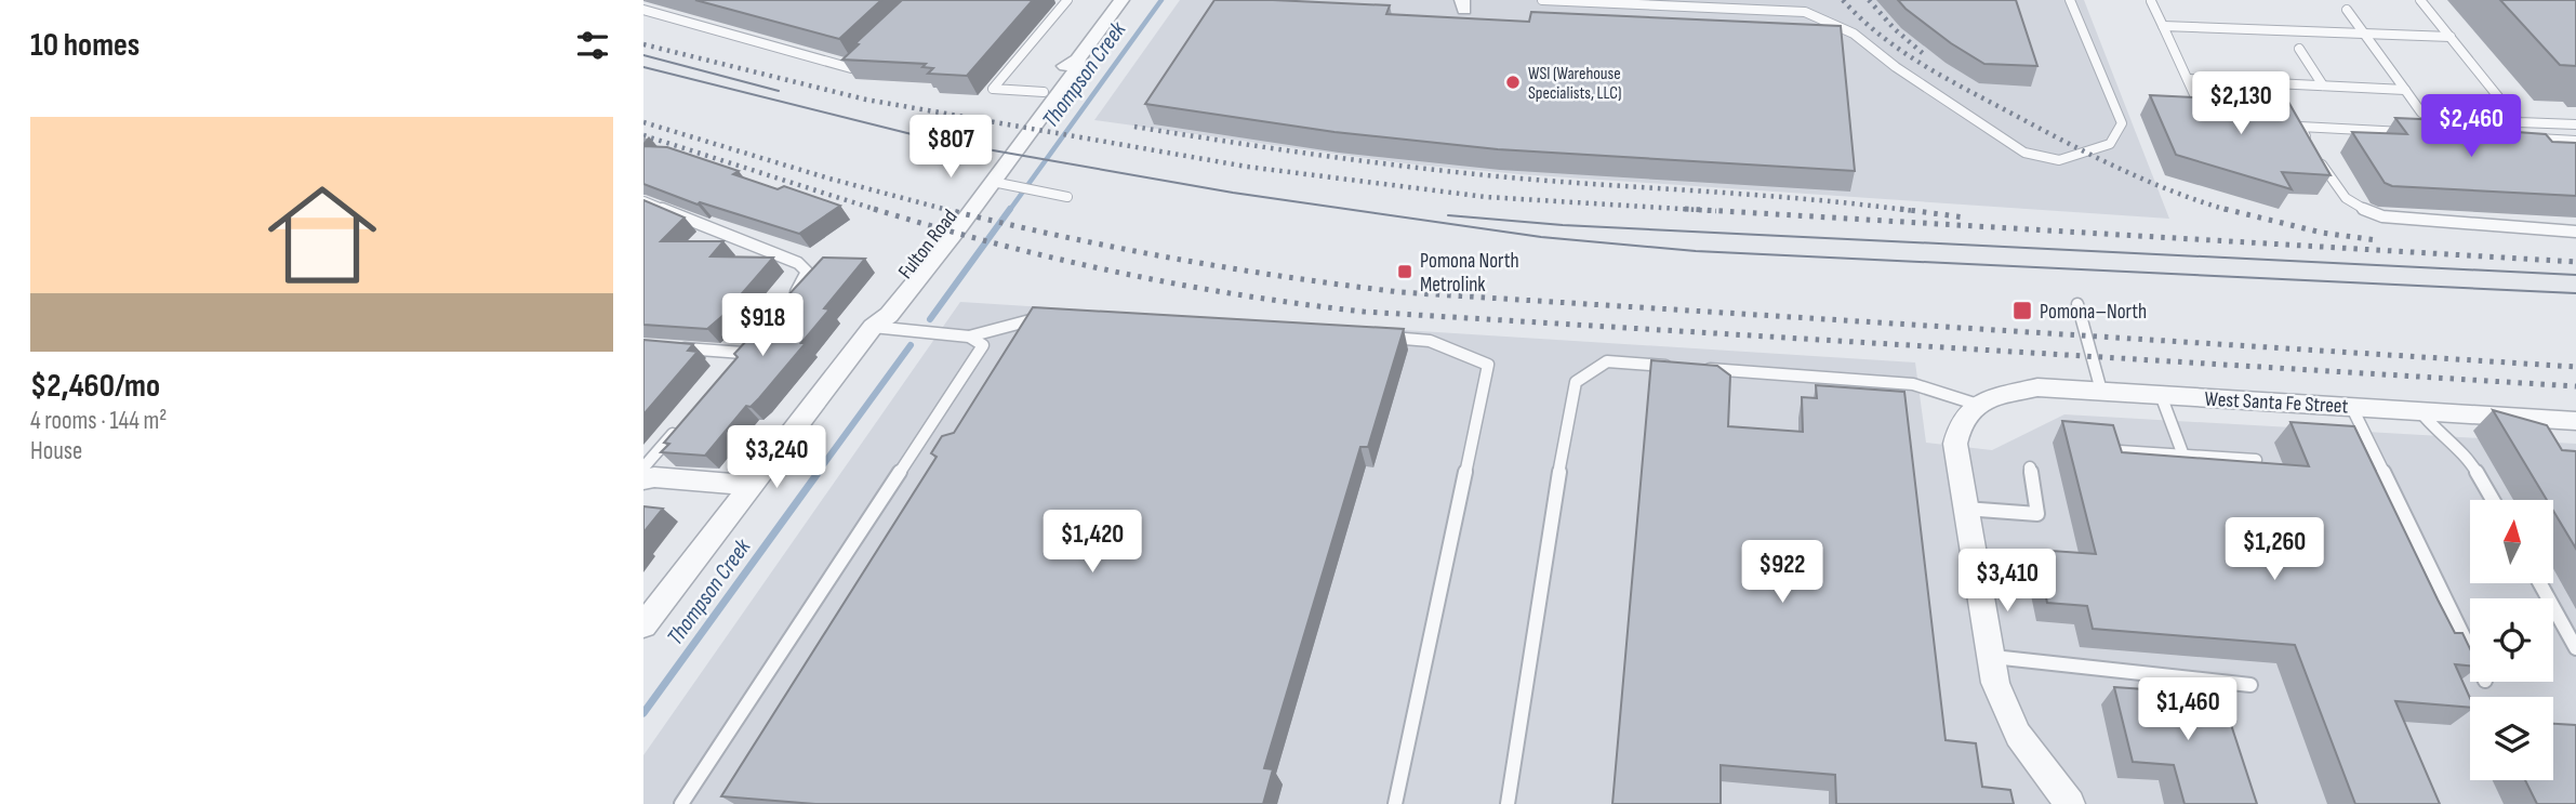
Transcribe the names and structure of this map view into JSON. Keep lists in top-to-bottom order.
{
  "streets": {
    "street": ["Fulton Road", "West Santa Fe Street"]
  },
  "water": ["Thompson Creek"],
  "places": {
    "other": ["WSI (Warehouse Specialists, LLC)"],
    "transit": ["Pomona North Metrolink", "Pomona–North"]
  },
  "north": "top",
  "page": {
    "heading": "10 homes",
    "price": [
      "$2,130",
      "$2,460",
      "$807",
      "$918",
      "$3,240",
      "$1,420",
      "$1,260",
      "$922",
      "$3,410",
      "$1,460"
    ],
    "list": [
      {
        "name": "$2,460/mo",
        "note": "4 rooms · 144 m² · House"
      }
    ]
  }
}
